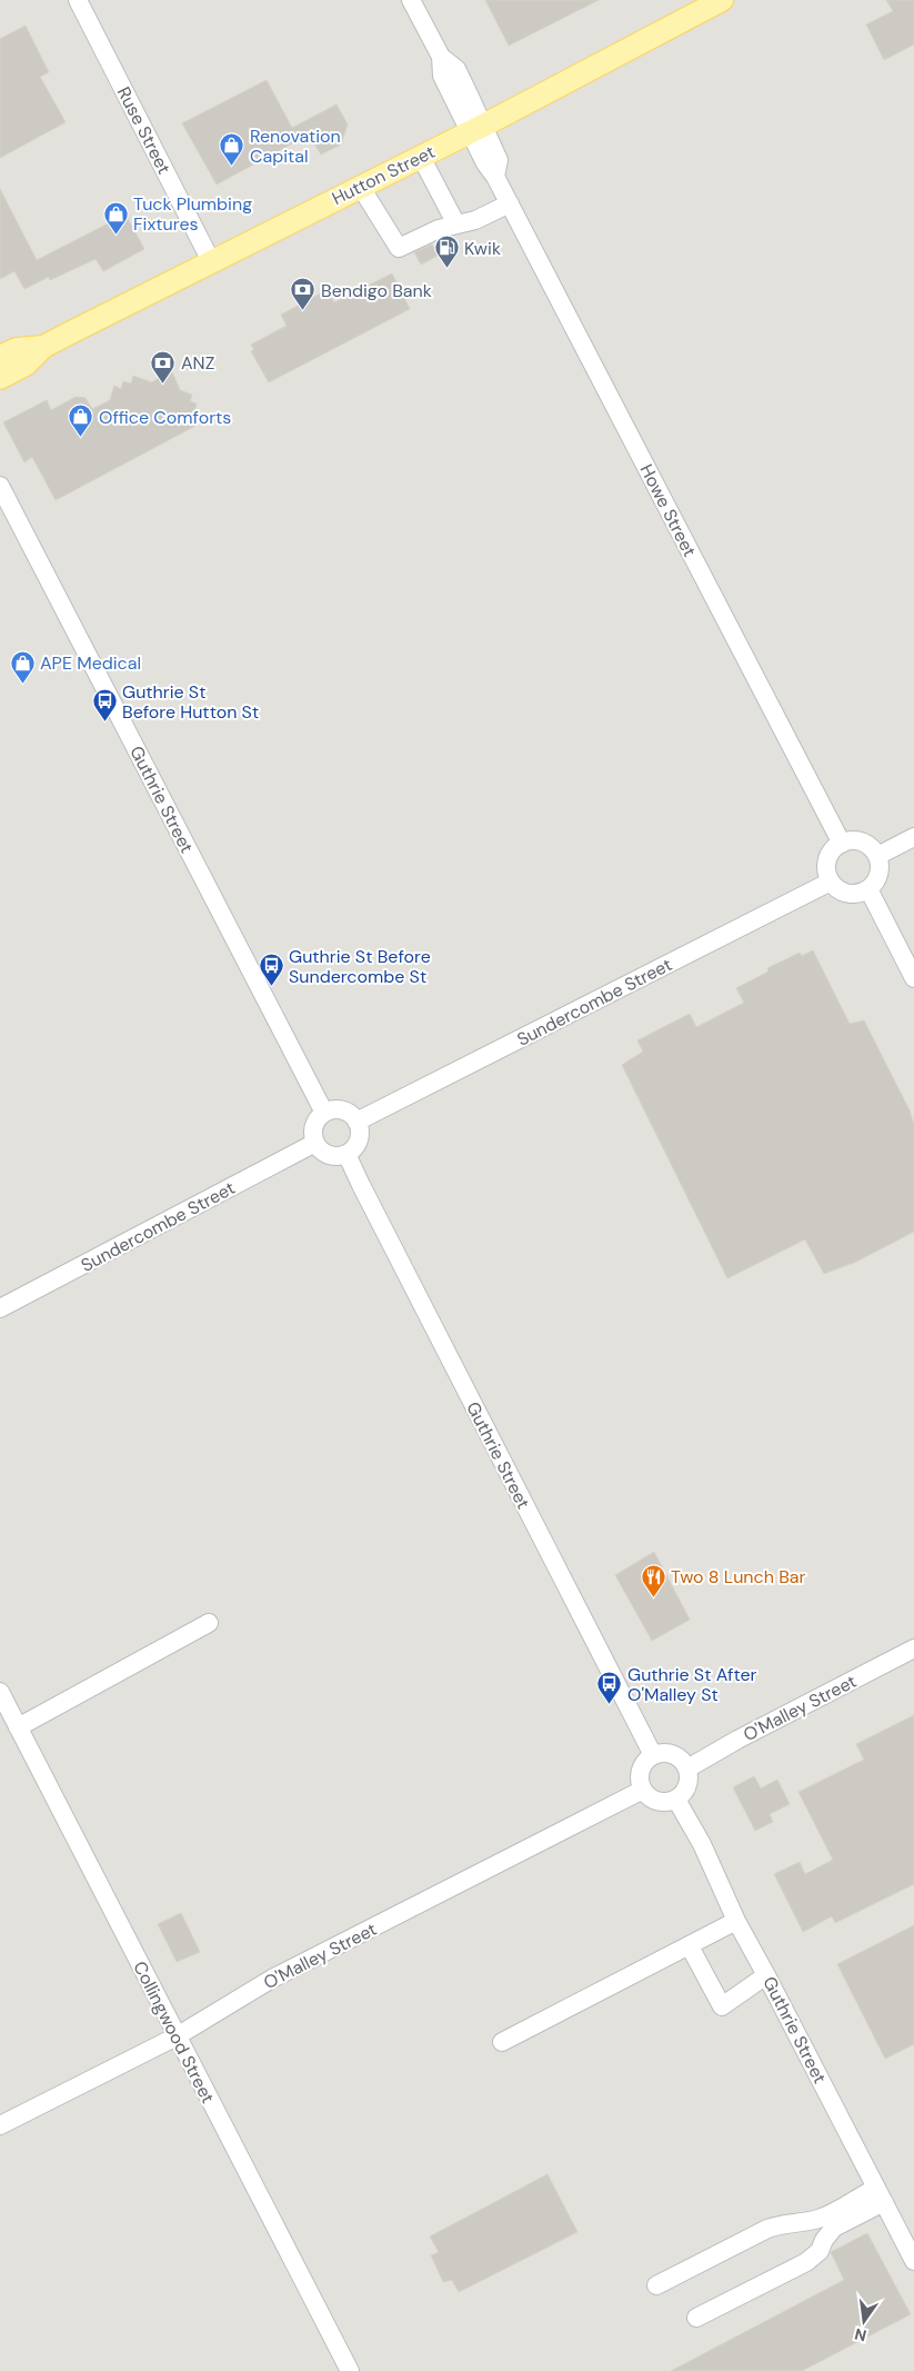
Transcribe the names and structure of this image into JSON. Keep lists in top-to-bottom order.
{
  "streets": {
    "main road": ["Hutton Street"],
    "street": [
      "Ruse Street",
      "Howe Street",
      "Guthrie Street",
      "Sundercombe Street",
      "O'Malley Street",
      "Collingwood Street"
    ]
  },
  "crossings": [
    ["Ruse Street", "Hutton Street"],
    ["Hutton Street", "Howe Street"],
    ["Howe Street", "Sundercombe Street"],
    ["Guthrie Street", "Sundercombe Street"],
    ["Guthrie Street", "O'Malley Street"],
    ["O'Malley Street", "Collingwood Street"]
  ],
  "places": {
    "shop": [
      "Renovation Capital",
      "Tuck Plumbing Fixtures",
      "Office Comforts",
      "APE Medical"
    ],
    "fuel station": ["Kwik"],
    "bank": ["Bendigo Bank", "ANZ"],
    "bus stop": ["Guthrie St Before Hutton St", "Guthrie St Before Sundercombe St", "Guthrie St After O'Malley St"],
    "restaurant": ["Two 8 Lunch Bar"]
  },
  "north": "bottom"
}
